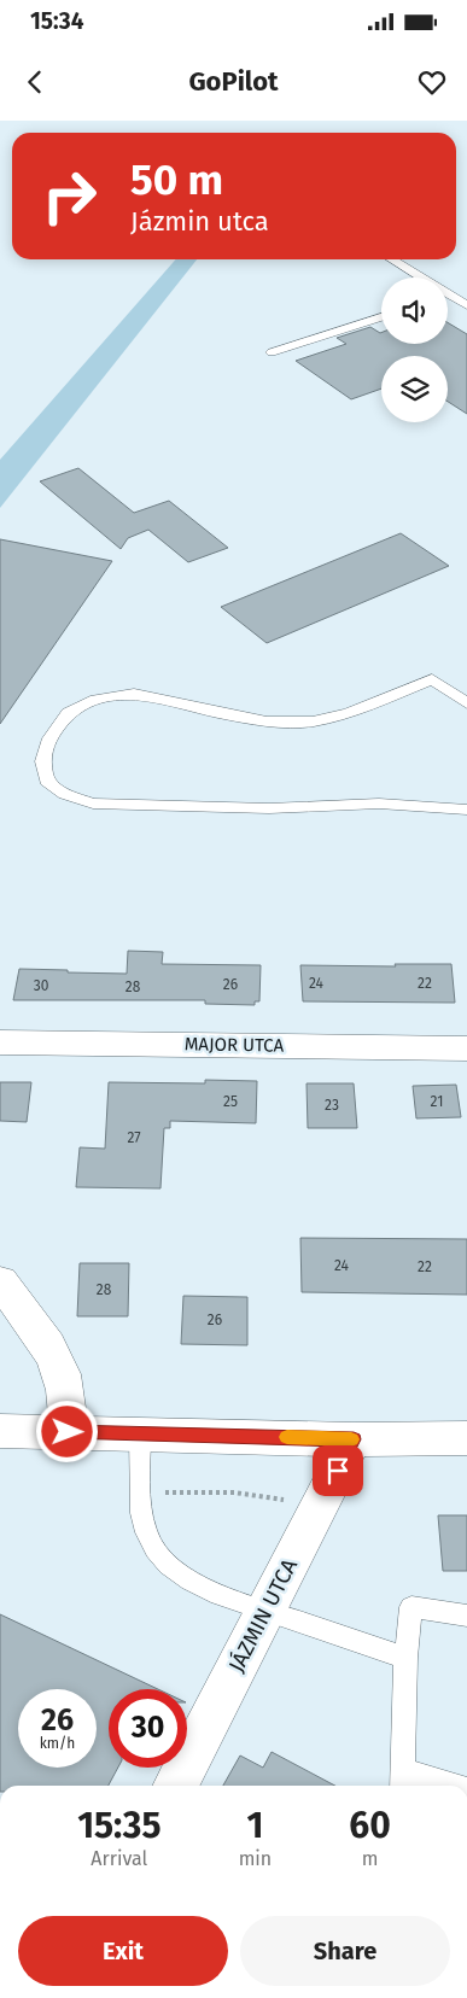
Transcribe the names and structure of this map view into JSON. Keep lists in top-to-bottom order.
{
  "streets": {
    "street": ["MAJOR UTCA", "JÁZMIN UTCA"]
  },
  "house_numbers": [
    "24",
    "22",
    "26",
    "30",
    "28",
    "25",
    "21",
    "23",
    "27",
    "24",
    "22",
    "28",
    "26"
  ],
  "page": {
    "status": "15:34",
    "header": "GoPilot",
    "turn": ["50 m", "Jázmin utca"],
    "speed": "26 km/h",
    "limit": "30",
    "eta": [
      "15:35",
      "Arrival",
      "1",
      "min",
      "60",
      "m"
    ],
    "buttons": ["Exit", "Share"]
  }
}
